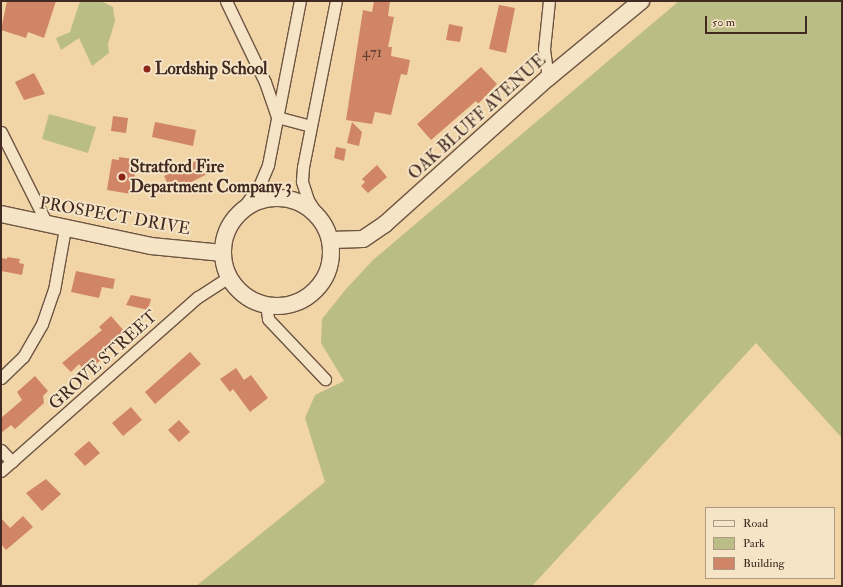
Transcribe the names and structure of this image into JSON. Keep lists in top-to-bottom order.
{
  "streets": {
    "main road": ["OAK BLUFF AVENUE", "PROSPECT DRIVE"],
    "street": ["GROVE STREET"]
  },
  "crossings": [
    ["OAK BLUFF AVENUE", "PROSPECT DRIVE"],
    ["OAK BLUFF AVENUE", "GROVE STREET"],
    ["PROSPECT DRIVE", "GROVE STREET"]
  ],
  "places": ["Lordship School", "Stratford Fire Department Company 3"],
  "house_numbers": ["471"],
  "legend": ["Road", "Park", "Building"],
  "scale_bar": "50 m"
}
